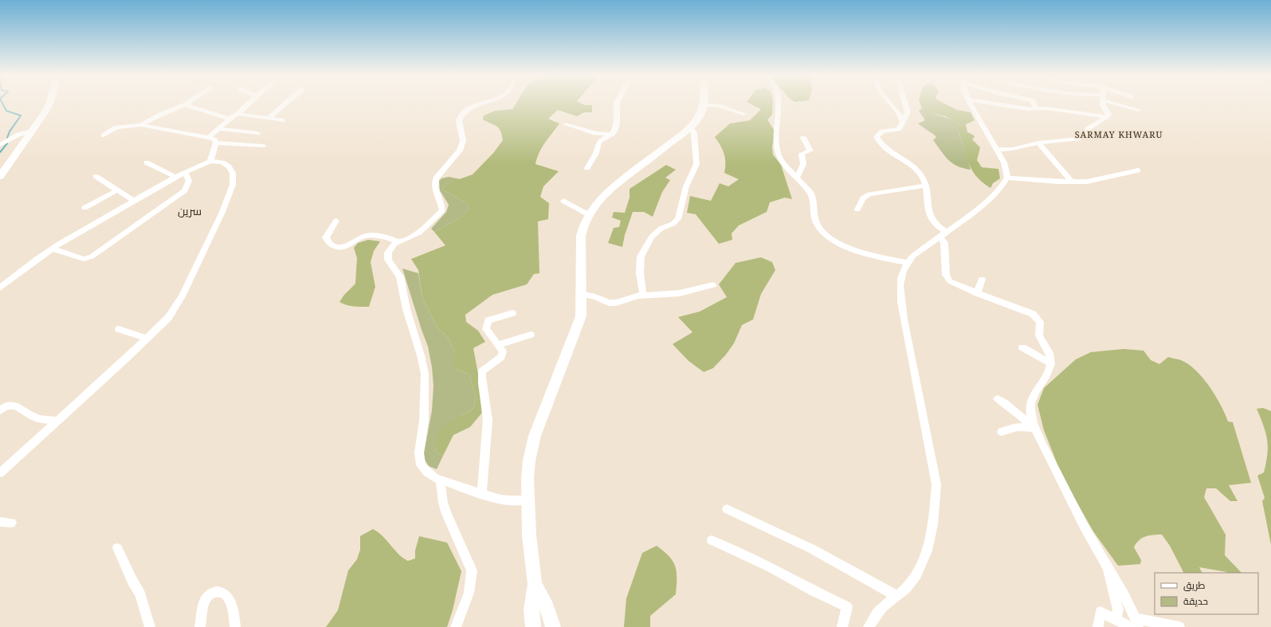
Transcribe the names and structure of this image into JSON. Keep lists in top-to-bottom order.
{
  "districts": ["SARMAY KHWARU", "سرين"],
  "legend": ["طريق", "حديقة"]
}
